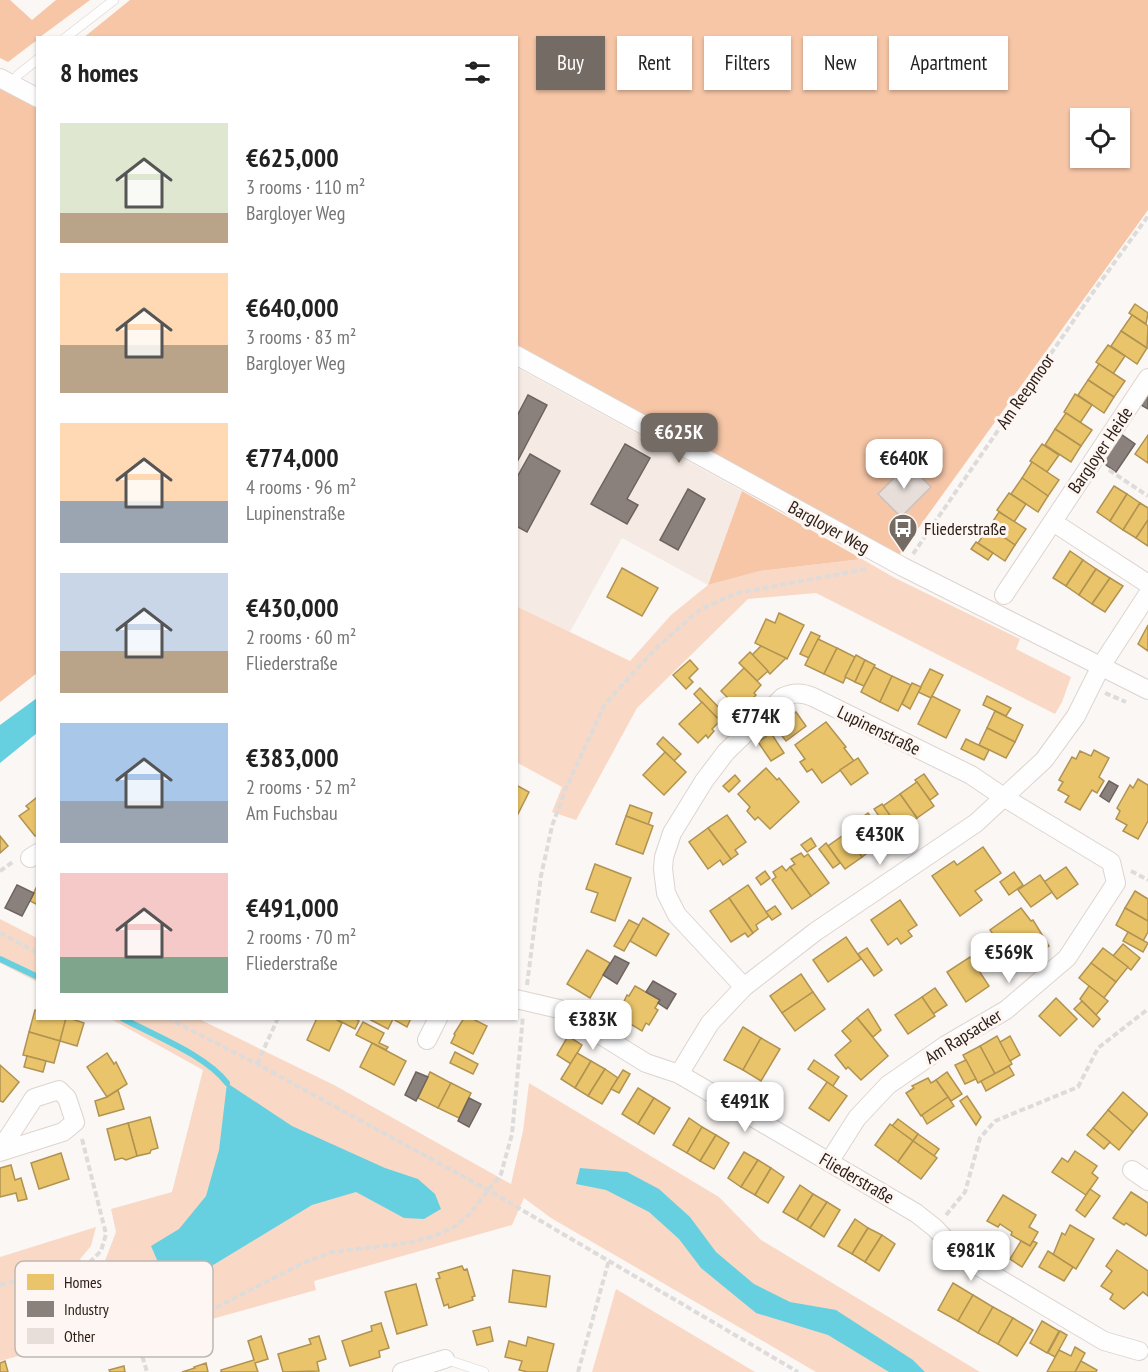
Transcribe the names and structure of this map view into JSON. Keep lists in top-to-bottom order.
{
  "streets": {
    "street": [
      "Bargloyer Heide",
      "Bargloyer Weg",
      "Lupinenstraße",
      "Am Rapsacker",
      "Fliederstraße"
    ],
    "path": ["Am Reepmoor"]
  },
  "crossings": [
    ["Am Reepmoor", "Bargloyer Weg"],
    ["Lupinenstraße", "Am Rapsacker"],
    ["Am Rapsacker", "Fliederstraße"]
  ],
  "places": {
    "bus stop": ["Fliederstraße"]
  },
  "legend": ["Homes", "Industry", "Other"],
  "page": {
    "chip": [
      "Buy",
      "Rent",
      "Filters",
      "New",
      "Apartment"
    ],
    "heading": "8 homes",
    "list": [
      {
        "name": "€625,000",
        "note": "3 rooms · 110 m² · Bargloyer Weg"
      },
      {
        "name": "€640,000",
        "note": "3 rooms · 83 m² · Bargloyer Weg"
      },
      {
        "name": "€774,000",
        "note": "4 rooms · 96 m² · Lupinenstraße"
      },
      {
        "name": "€430,000",
        "note": "2 rooms · 60 m² · Fliederstraße"
      },
      {
        "name": "€383,000",
        "note": "2 rooms · 52 m² · Am Fuchsbau"
      },
      {
        "name": "€491,000",
        "note": "2 rooms · 70 m² · Fliederstraße"
      }
    ],
    "price": [
      "€625K",
      "€640K",
      "€774K",
      "€430K",
      "€569K",
      "€383K",
      "€491K",
      "€981K"
    ]
  }
}
